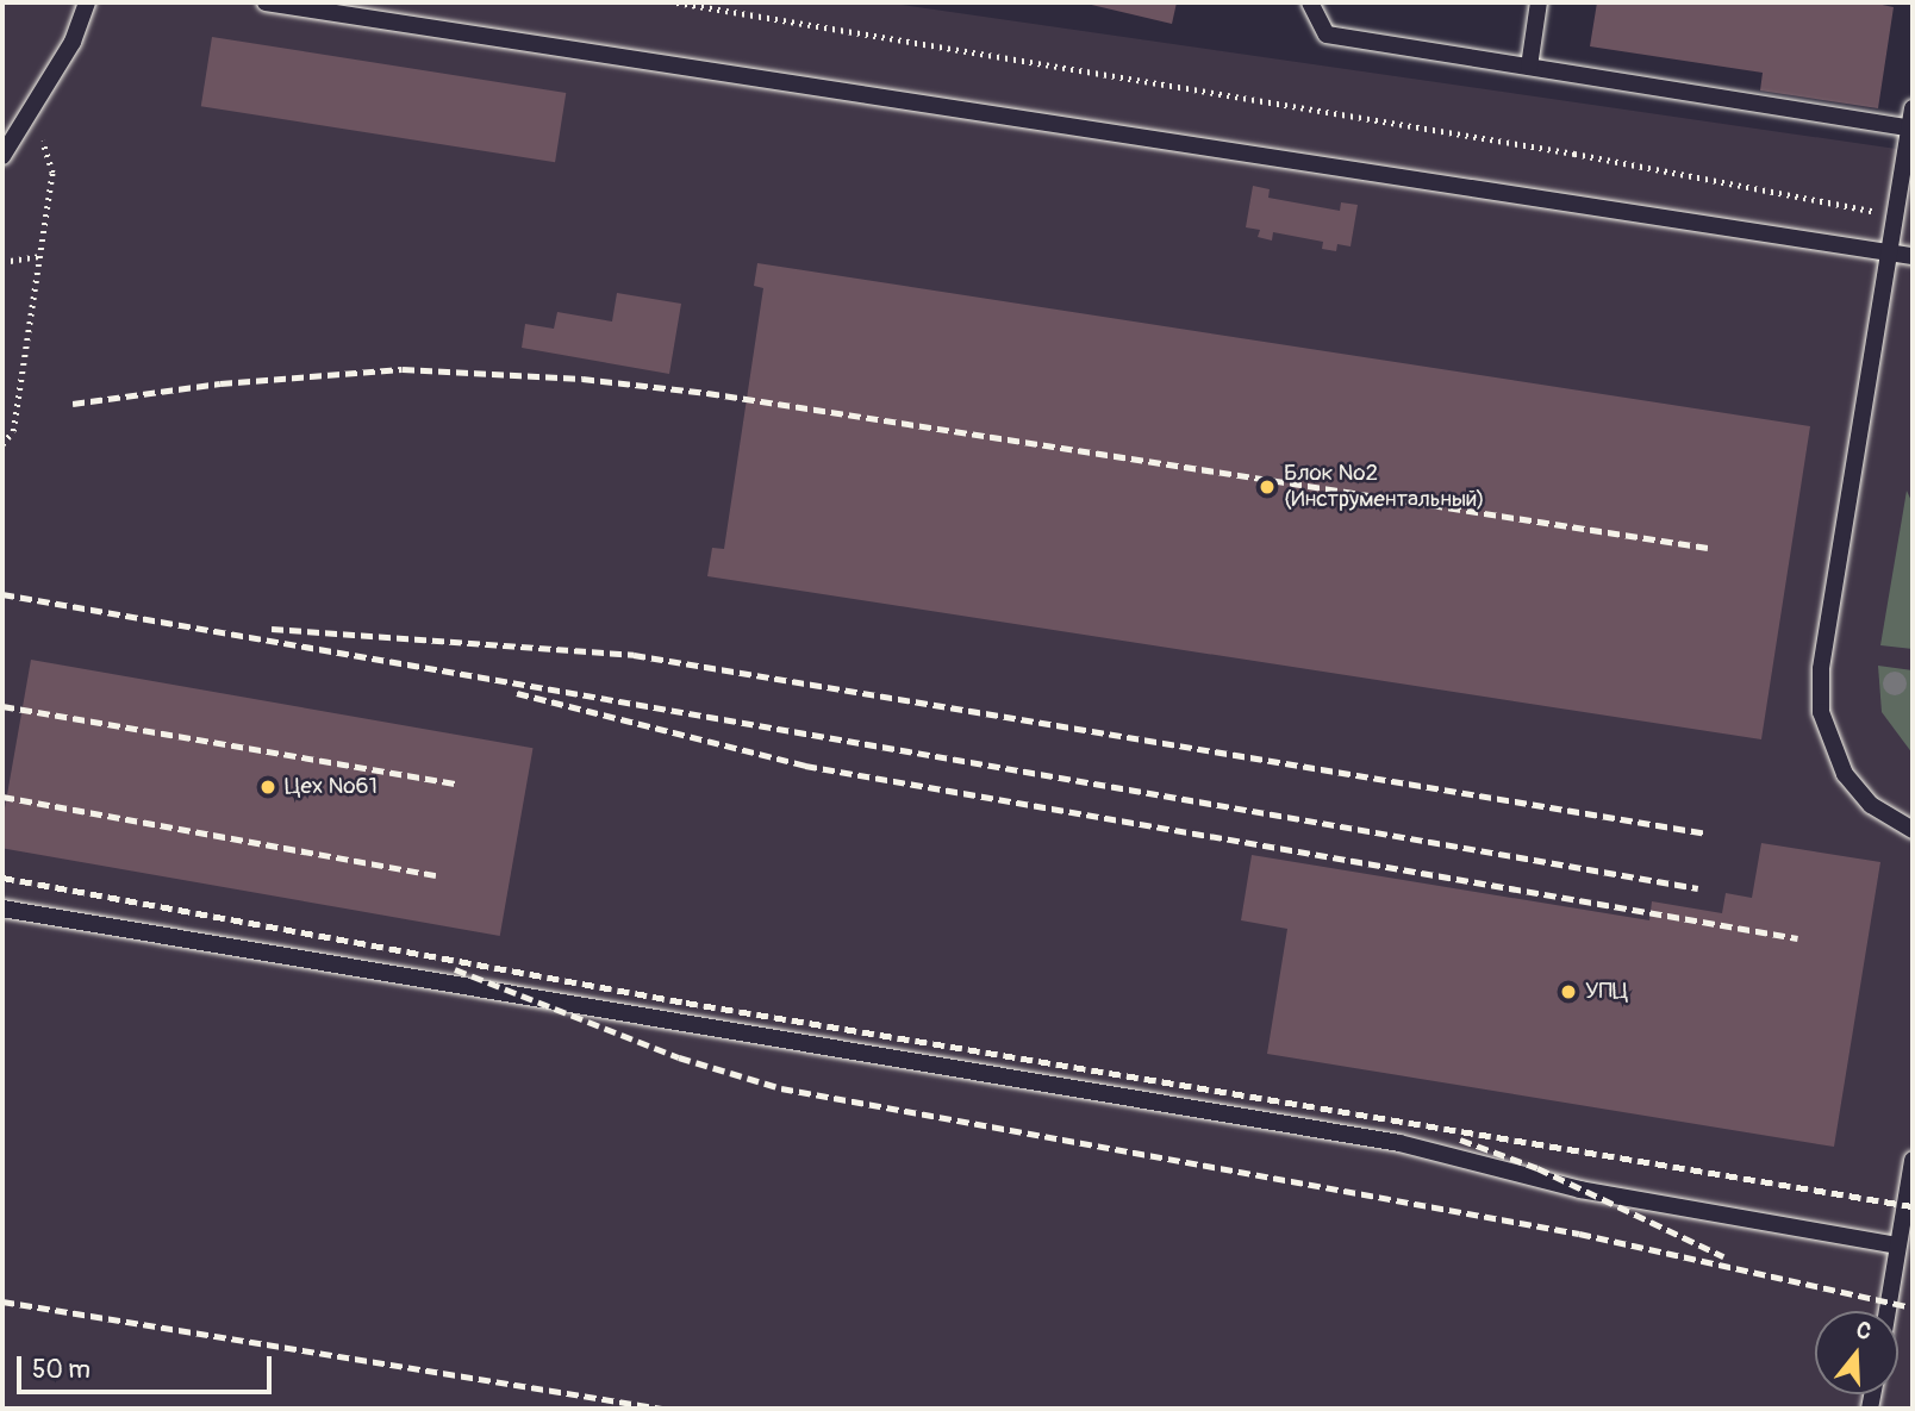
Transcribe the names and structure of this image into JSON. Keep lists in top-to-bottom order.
{
  "places": ["Блок №2 (Инструментальный)", "Цех №61", "УПЦ"],
  "scale_bar": "50 m",
  "north": "top"
}
